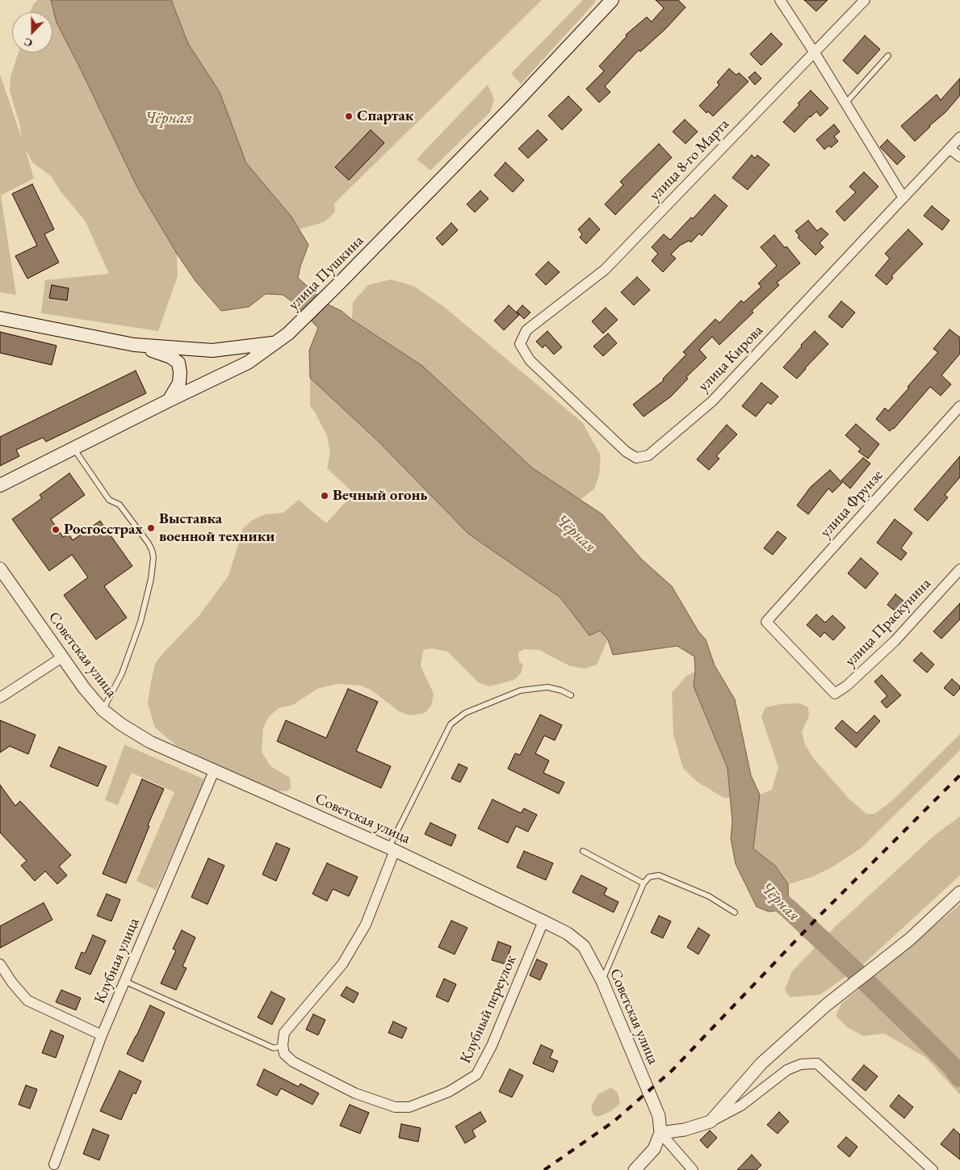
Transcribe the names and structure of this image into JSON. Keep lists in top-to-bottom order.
{
  "streets": {
    "main road": ["улица Пушкина"],
    "street": [
      "улица 8-го Марта",
      "улица Кирова",
      "улица Фрунзе",
      "улица Праскунина",
      "Советская улица",
      "Клубная улица",
      "Клубный переулок"
    ]
  },
  "crossings": [
    ["улица 8-го Марта", "улица Кирова"],
    ["улица Фрунзе", "улица Праскунина"],
    ["Советская улица", "Клубная улица"],
    ["Советская улица", "Клубный переулок"]
  ],
  "water": ["Чёрная"],
  "places": [
    "Спартак",
    "Вечный огонь",
    "Выставка военной техники",
    "Росгосстрах"
  ],
  "north": "bottom"
}
